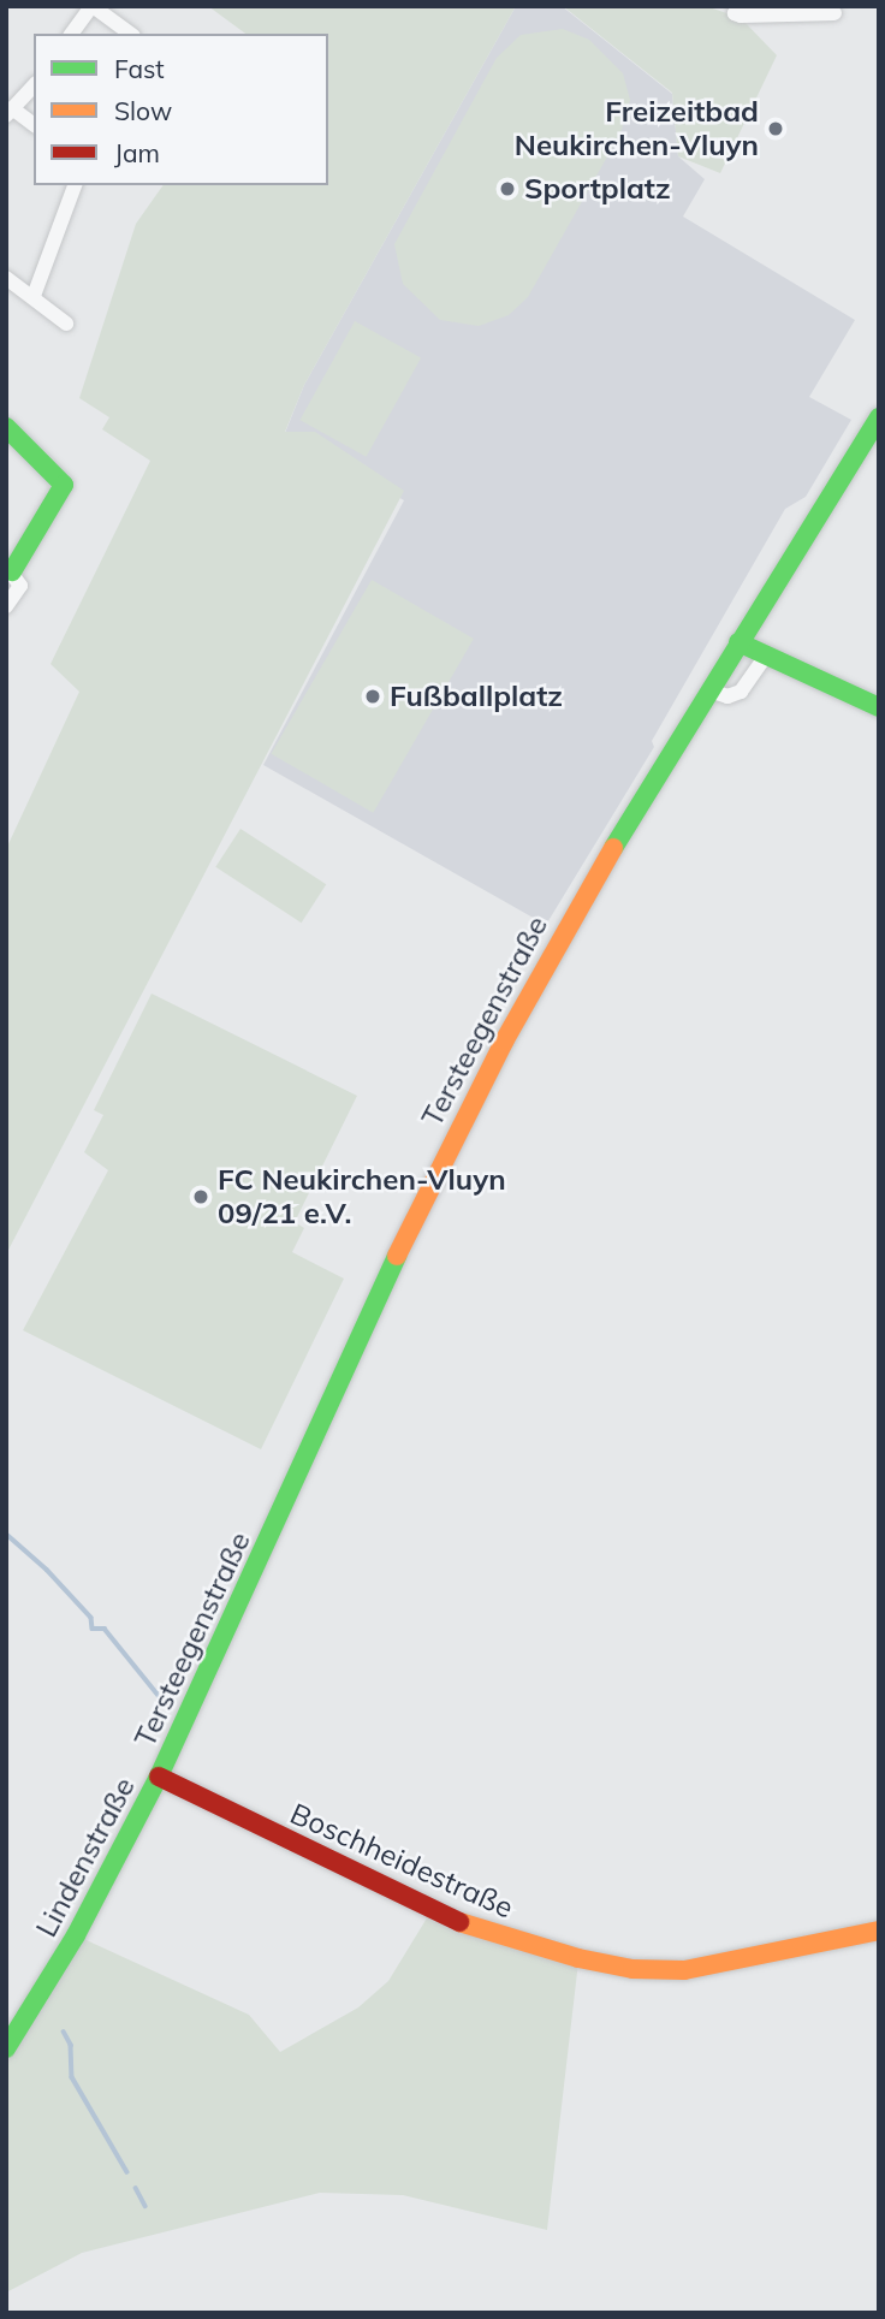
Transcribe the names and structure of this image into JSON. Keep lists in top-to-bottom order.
{
  "streets": {
    "street": ["Tersteegenstraße", "Lindenstraße", "Boschheidestraße"]
  },
  "crossings": [
    ["Tersteegenstraße", "Lindenstraße"],
    ["Tersteegenstraße", "Boschheidestraße"],
    ["Lindenstraße", "Boschheidestraße"]
  ],
  "places": [
    "Freizeitbad Neukirchen-Vluyn",
    "Sportplatz",
    "Fußballplatz",
    "FC Neukirchen-Vluyn 09/21 e.V."
  ],
  "legend": ["Fast", "Slow", "Jam"]
}
